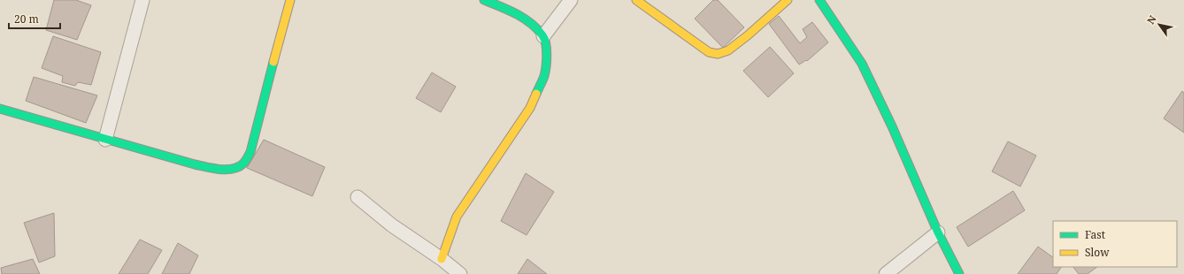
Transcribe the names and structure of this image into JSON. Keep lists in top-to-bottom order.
{
  "legend": ["Fast", "Slow"],
  "scale_bar": "20 m",
  "north": "top left"
}
